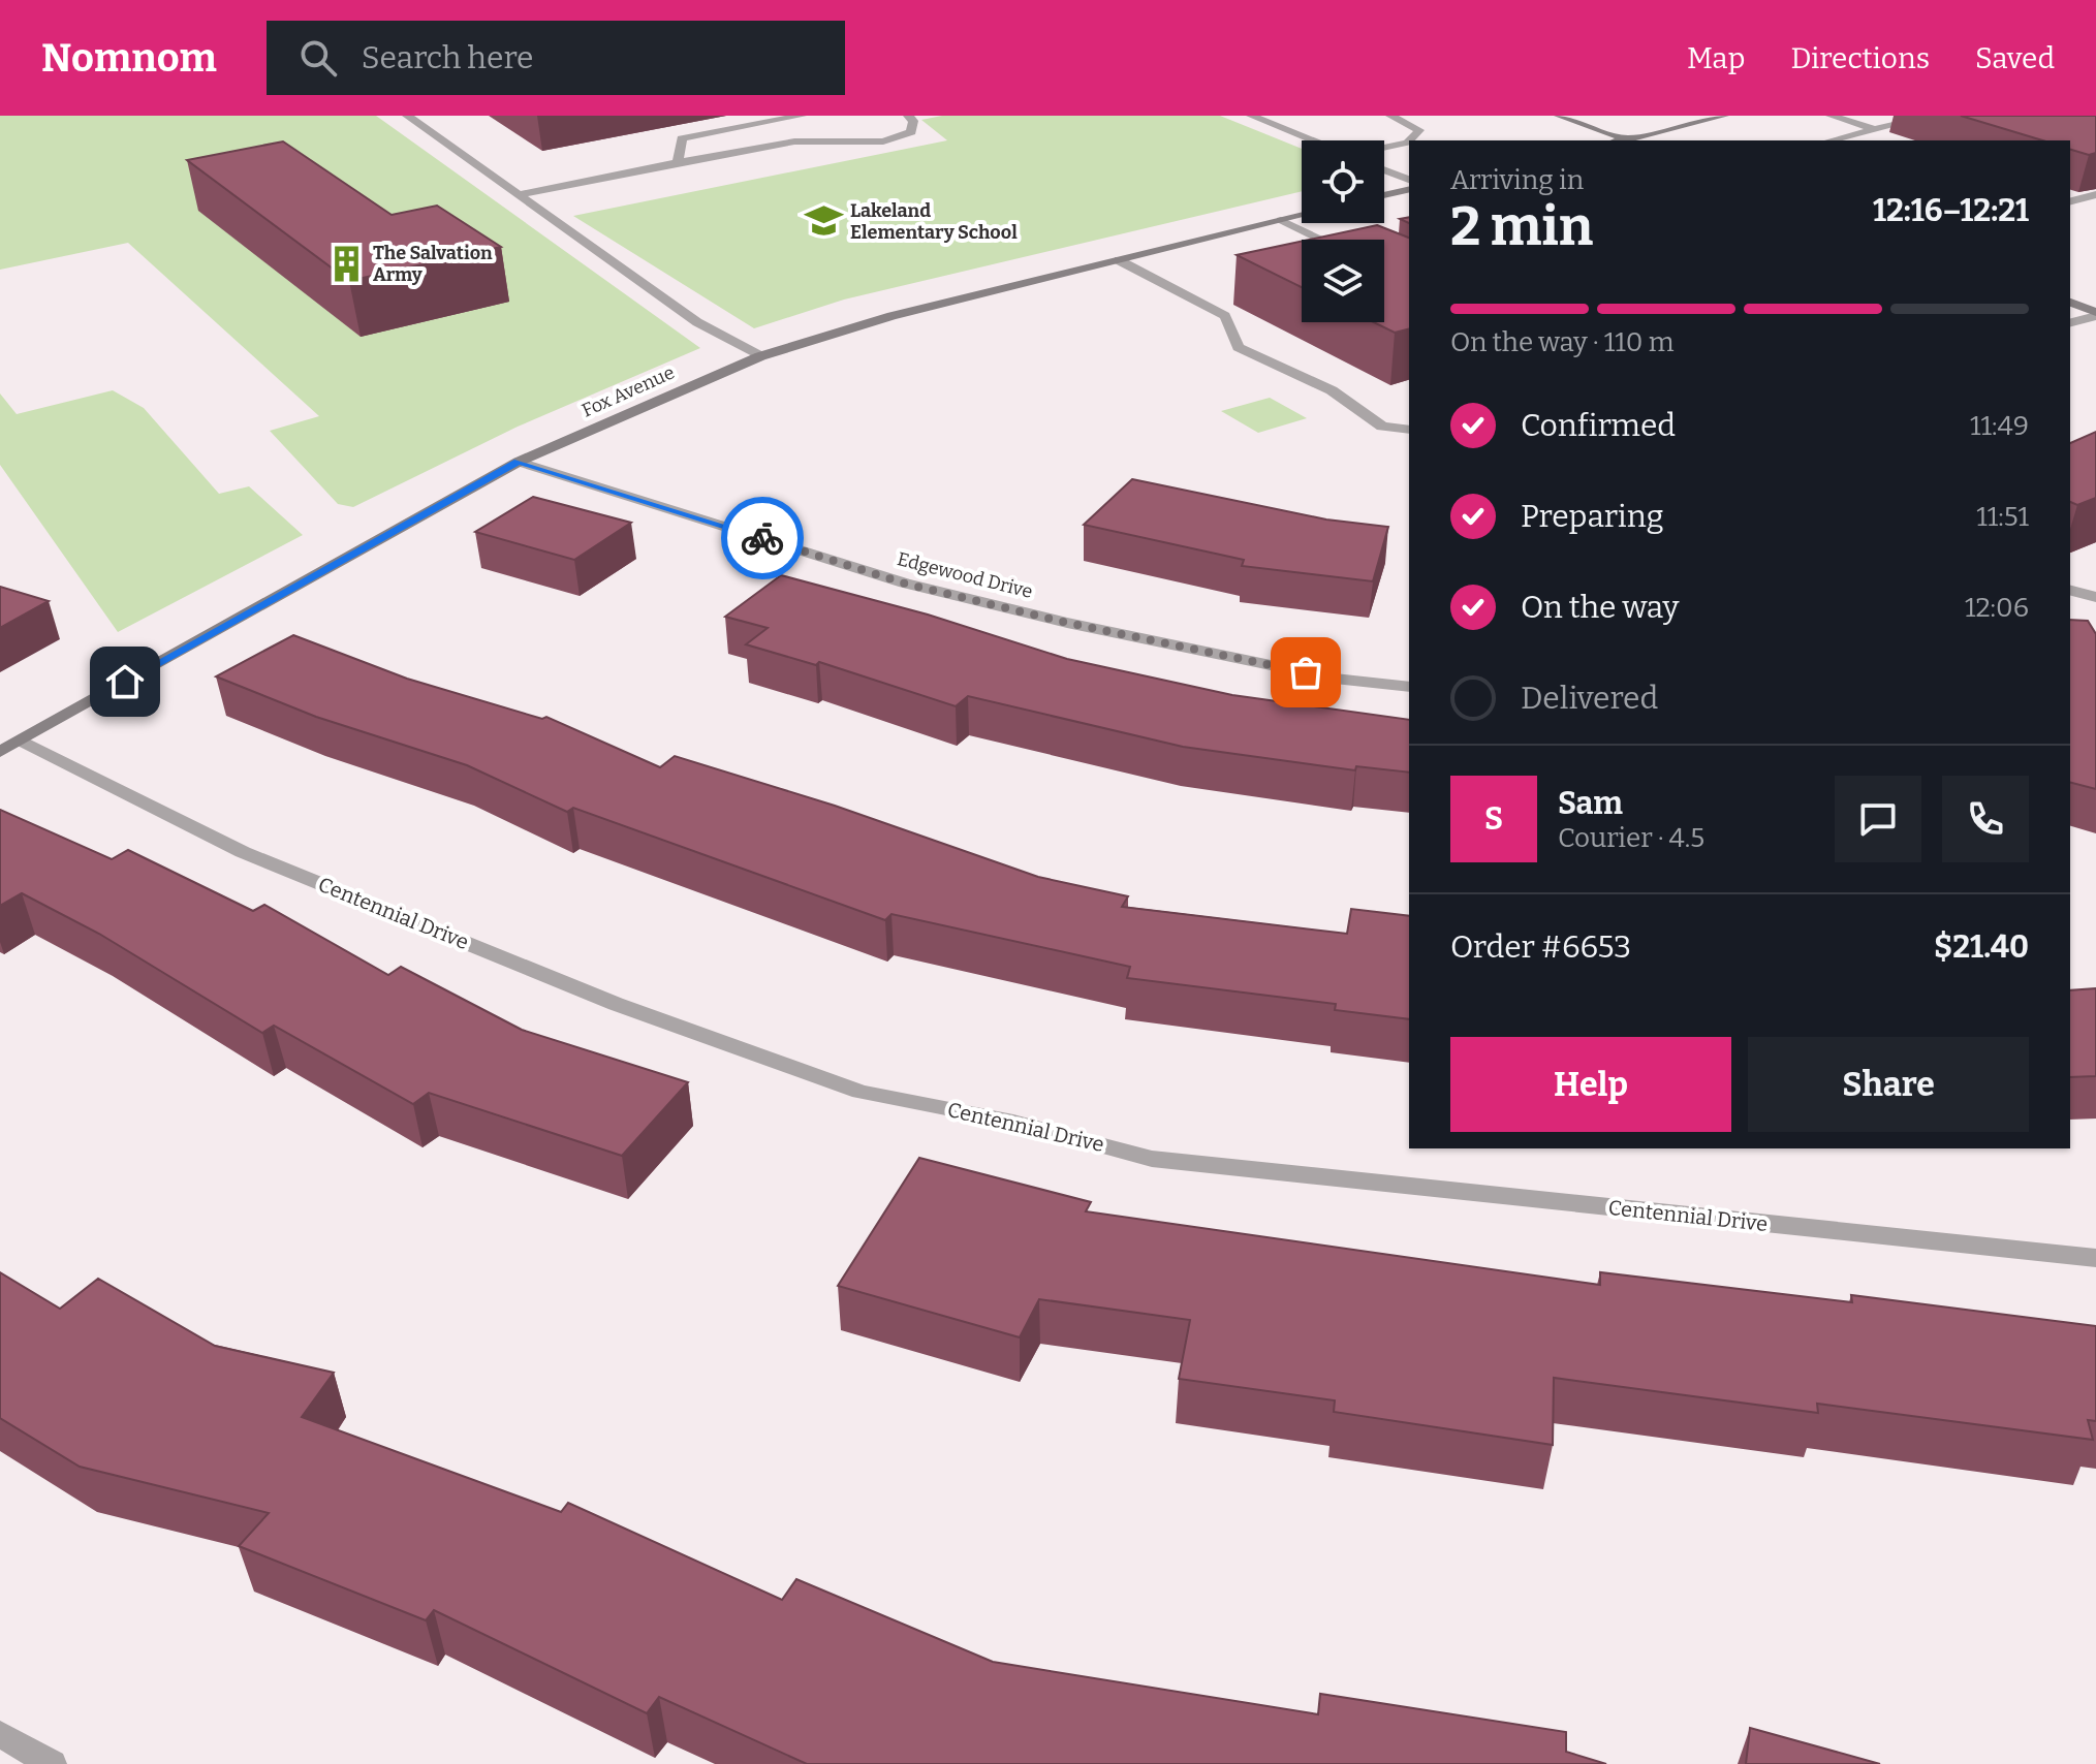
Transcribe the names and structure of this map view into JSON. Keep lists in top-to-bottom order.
{
  "streets": {
    "main road": ["Fox Avenue"],
    "street": ["Edgewood Drive", "Centennial Drive"]
  },
  "crossings": [
    ["Fox Avenue", "Edgewood Drive"],
    ["Fox Avenue", "Centennial Drive"]
  ],
  "places": {
    "school or university": ["Lakeland Elementary School"],
    "building": ["The Salvation Army"]
  },
  "page": {
    "header": "Nomnom",
    "search": "Search here",
    "nav": ["Map", "Directions", "Saved"],
    "heading": ["2 min", "Arriving in", "12:16–12:21"],
    "panel": [
      "Sam",
      "Courier · 4.5",
      "Order #6653",
      "$21.40"
    ],
    "bar": "On the way · 110 m",
    "list": [
      ["Confirmed", "11:49"],
      ["Preparing", "11:51"],
      ["On the way", "12:06"],
      "Delivered"
    ],
    "round": "S",
    "buttons": ["Help", "Share"]
  }
}
